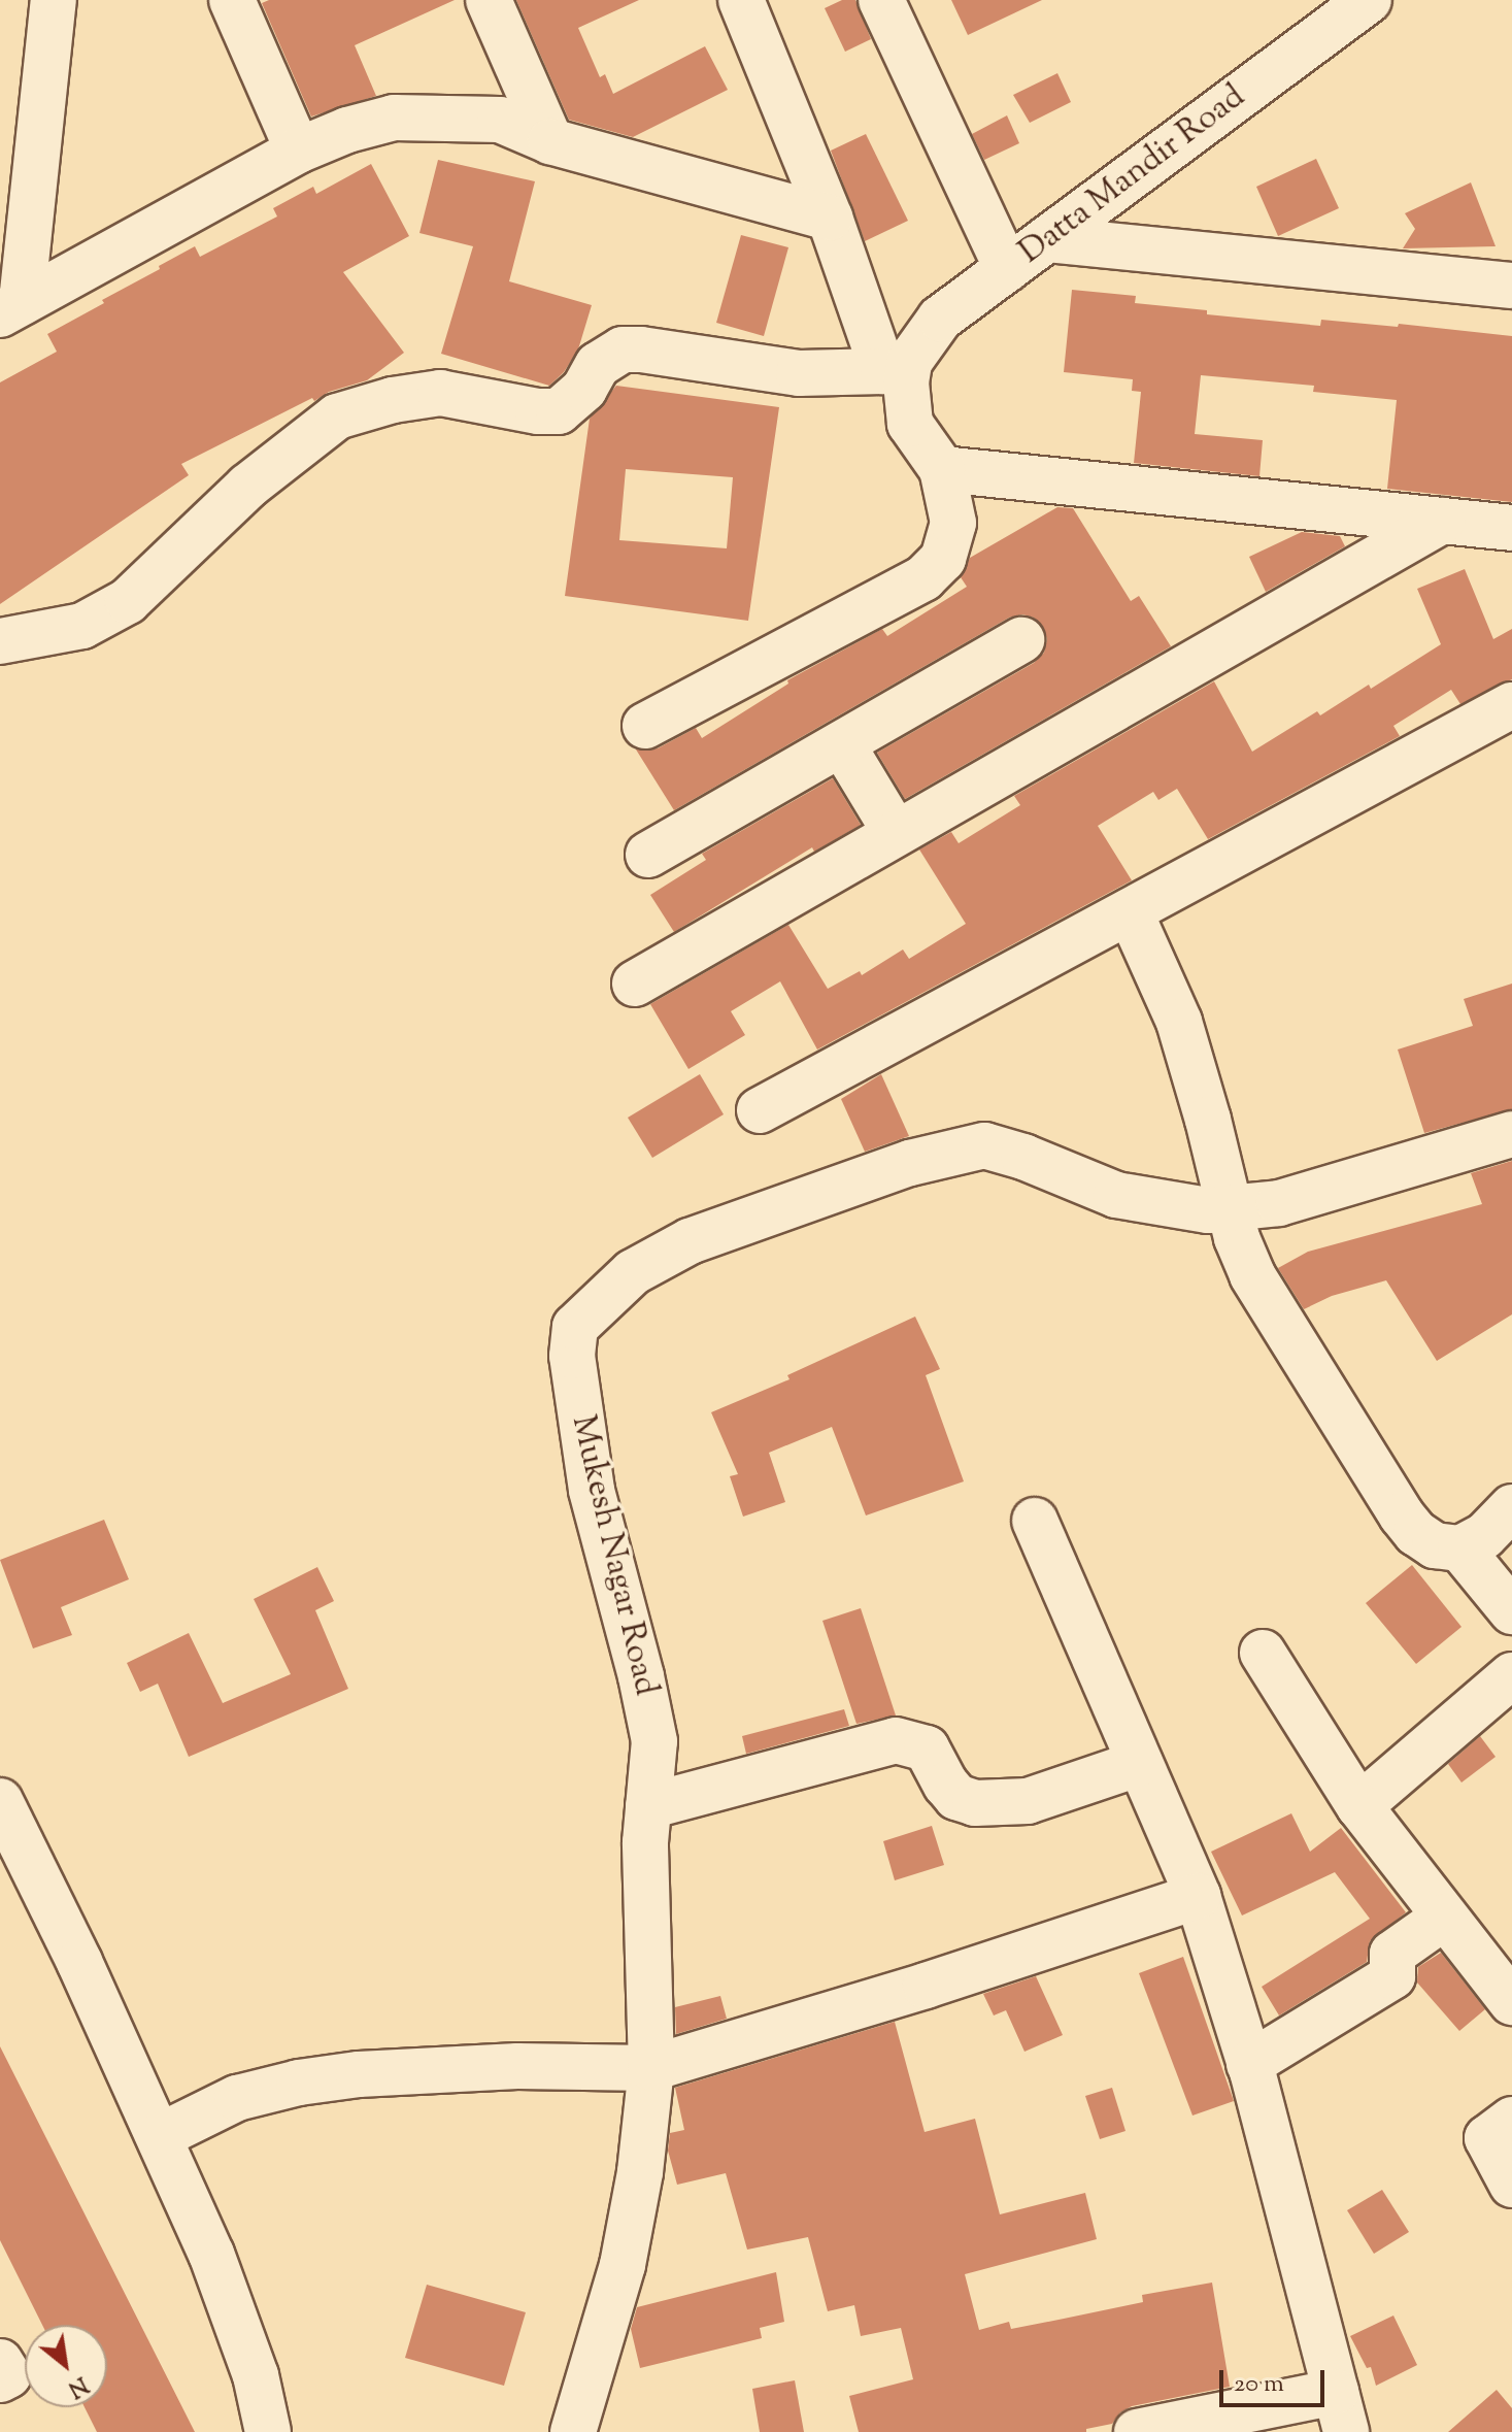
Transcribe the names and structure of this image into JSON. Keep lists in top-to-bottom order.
{
  "streets": {
    "street": ["Datta Mandir Road", "Mukesh Nagar Road"]
  },
  "scale_bar": "20 m",
  "north": "bottom right"
}
